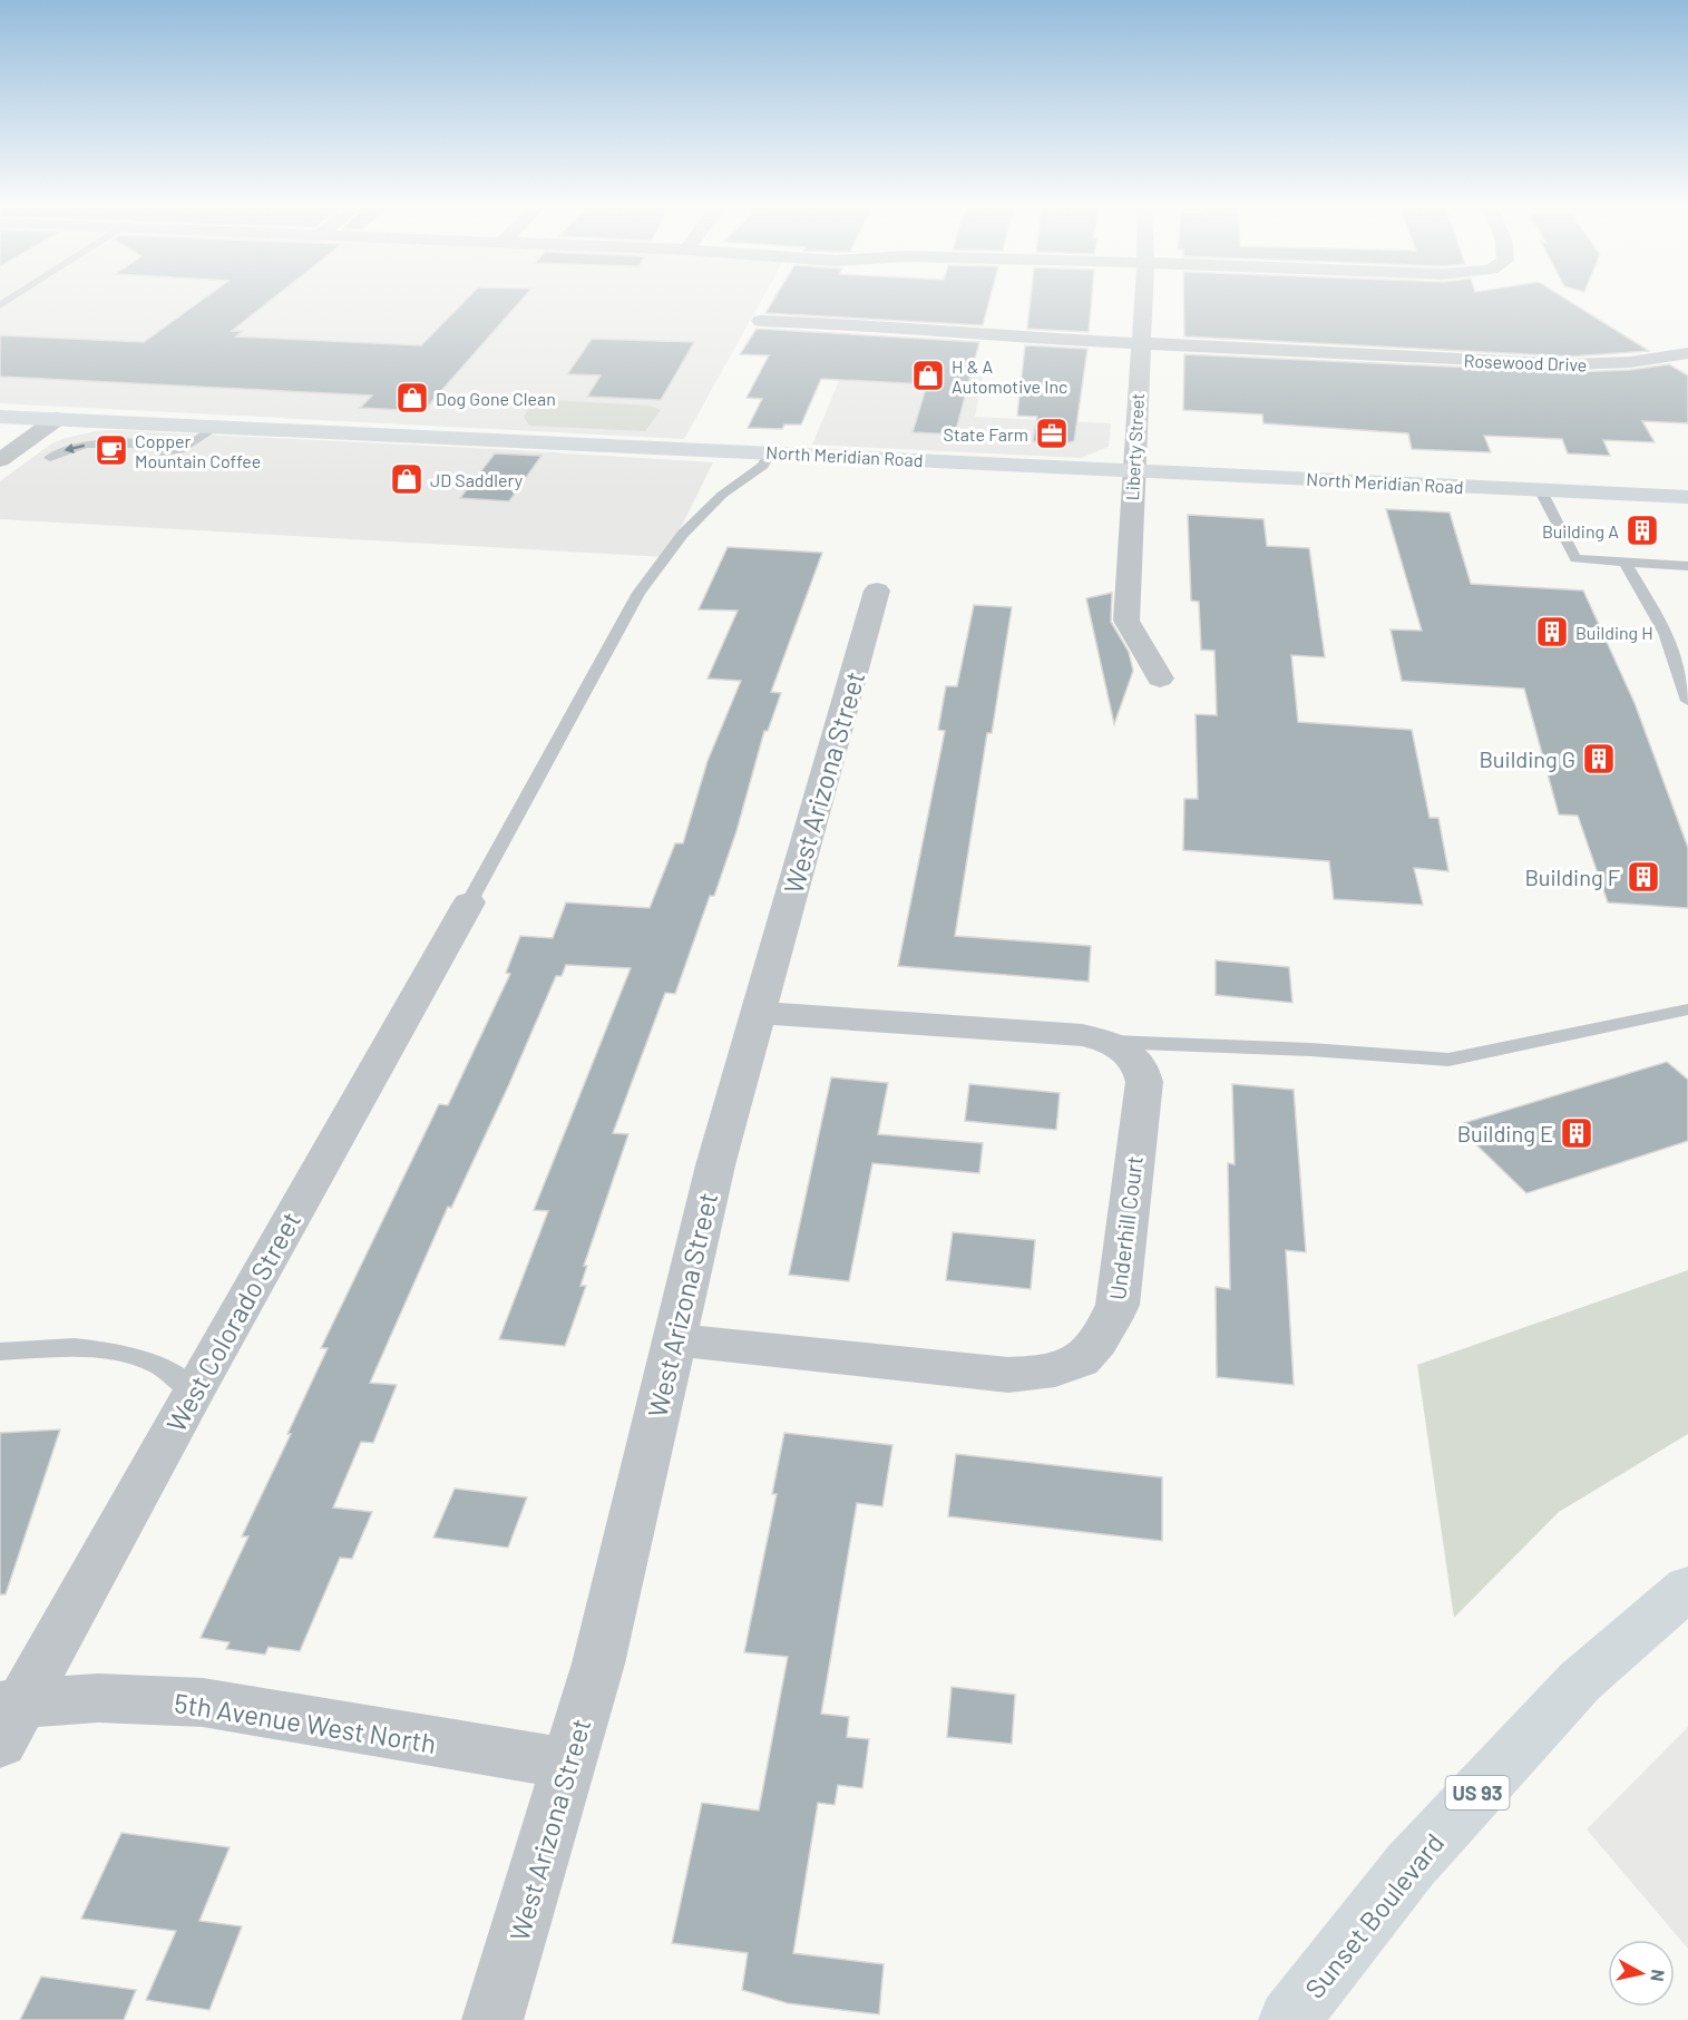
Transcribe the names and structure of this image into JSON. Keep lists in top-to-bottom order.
{
  "streets": {
    "main road": ["North Meridian Road", "US 93", "Sunset Boulevard"],
    "street": [
      "Rosewood Drive",
      "Liberty Street",
      "West Arizona Street",
      "Underhill Court",
      "West Colorado Street",
      "5th Avenue West North"
    ]
  },
  "crossings": [
    ["Rosewood Drive", "Liberty Street"],
    ["Liberty Street", "North Meridian Road"],
    ["West Arizona Street", "Underhill Court"],
    ["West Arizona Street", "5th Avenue West North"],
    ["West Colorado Street", "5th Avenue West North"]
  ],
  "places": {
    "shop": ["H & A Automotive Inc", "Dog Gone Clean", "JD Saddlery"],
    "office": ["State Farm"],
    "cafe": ["Copper Mountain Coffee"],
    "building": [
      "Building A",
      "Building H",
      "Building G",
      "Building F",
      "Building E"
    ]
  },
  "north": "right"
}
